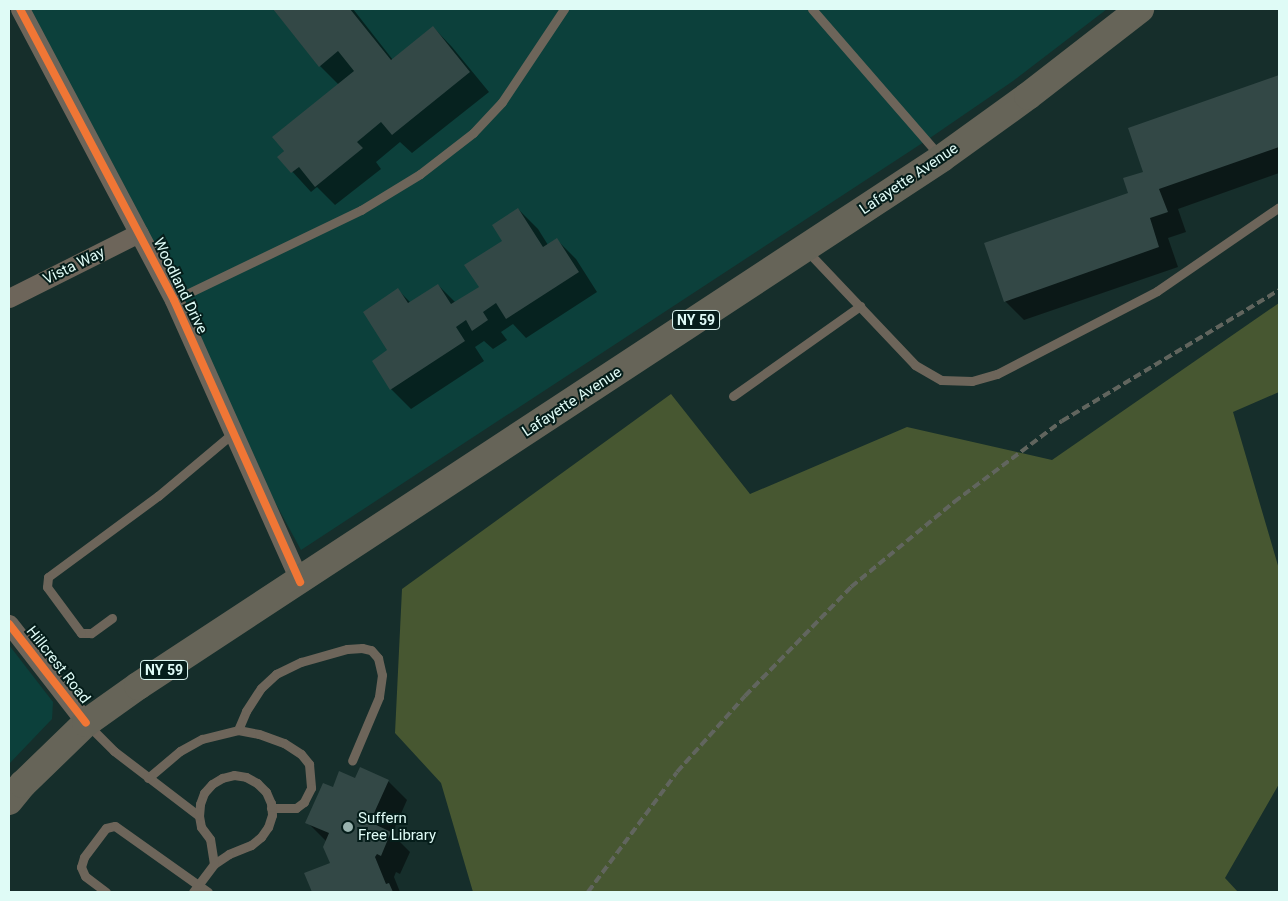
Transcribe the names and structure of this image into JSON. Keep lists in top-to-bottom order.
{
  "streets": {
    "main road": ["Lafayette Avenue", "NY 59"],
    "street": ["Vista Way", "Woodland Drive", "Hillcrest Road"]
  },
  "crossings": [
    ["Lafayette Avenue", "Woodland Drive"],
    ["Lafayette Avenue", "Hillcrest Road"],
    ["Vista Way", "Woodland Drive"]
  ],
  "places": ["Suffern Free Library"]
}
